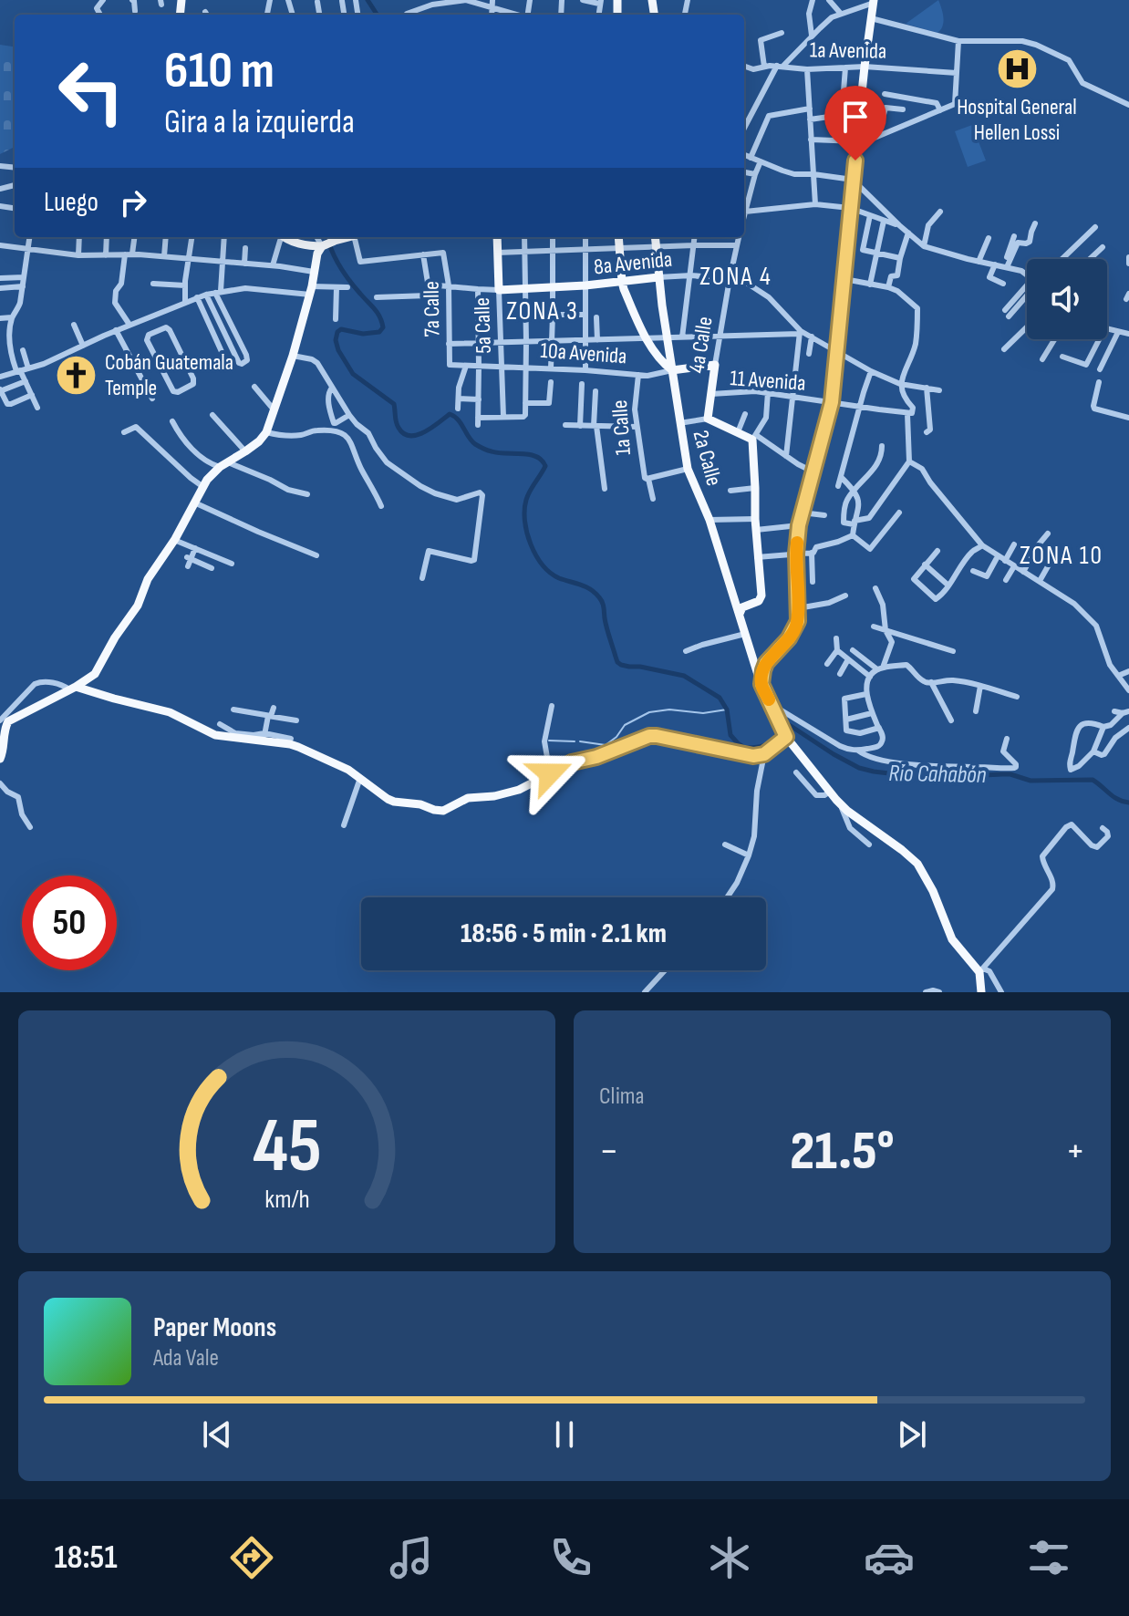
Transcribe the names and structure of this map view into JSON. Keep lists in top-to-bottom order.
{
  "streets": {
    "main road": [
      "8a Avenida",
      "5a Calle",
      "4a Calle",
      "10a Avenida",
      "2a Calle"
    ],
    "street": [
      "1a Avenida",
      "7a Calle",
      "11 Avenida",
      "1a Calle"
    ]
  },
  "crossings": [
    ["8a Avenida", "7a Calle"],
    ["8a Avenida", "5a Calle"],
    ["8a Avenida", "4a Calle"],
    ["8a Avenida", "2a Calle"],
    ["7a Calle", "10a Avenida"],
    ["5a Calle", "10a Avenida"],
    ["4a Calle", "10a Avenida"],
    ["4a Calle", "11 Avenida"],
    ["10a Avenida", "1a Calle"],
    ["10a Avenida", "2a Calle"]
  ],
  "districts": ["ZONA 4", "ZONA 3", "ZONA 10"],
  "water": ["Río Cahabón"],
  "places": {
    "hospital": ["Hospital General Hellen Lossi"],
    "church": ["Cobán Guatemala Temple"]
  },
  "page": {
    "turn": ["610 m", "Gira a la izquierda"],
    "then": "Luego",
    "limit": "50",
    "trip": "18:56 · 5 min · 2.1 km",
    "tile": "Clima",
    "heat": ["−", "21.5°", "+"],
    "song": ["Paper Moons", "Ada Vale"],
    "tabs": "18:51",
    "gauge": ["45", "km/h"]
  }
}
